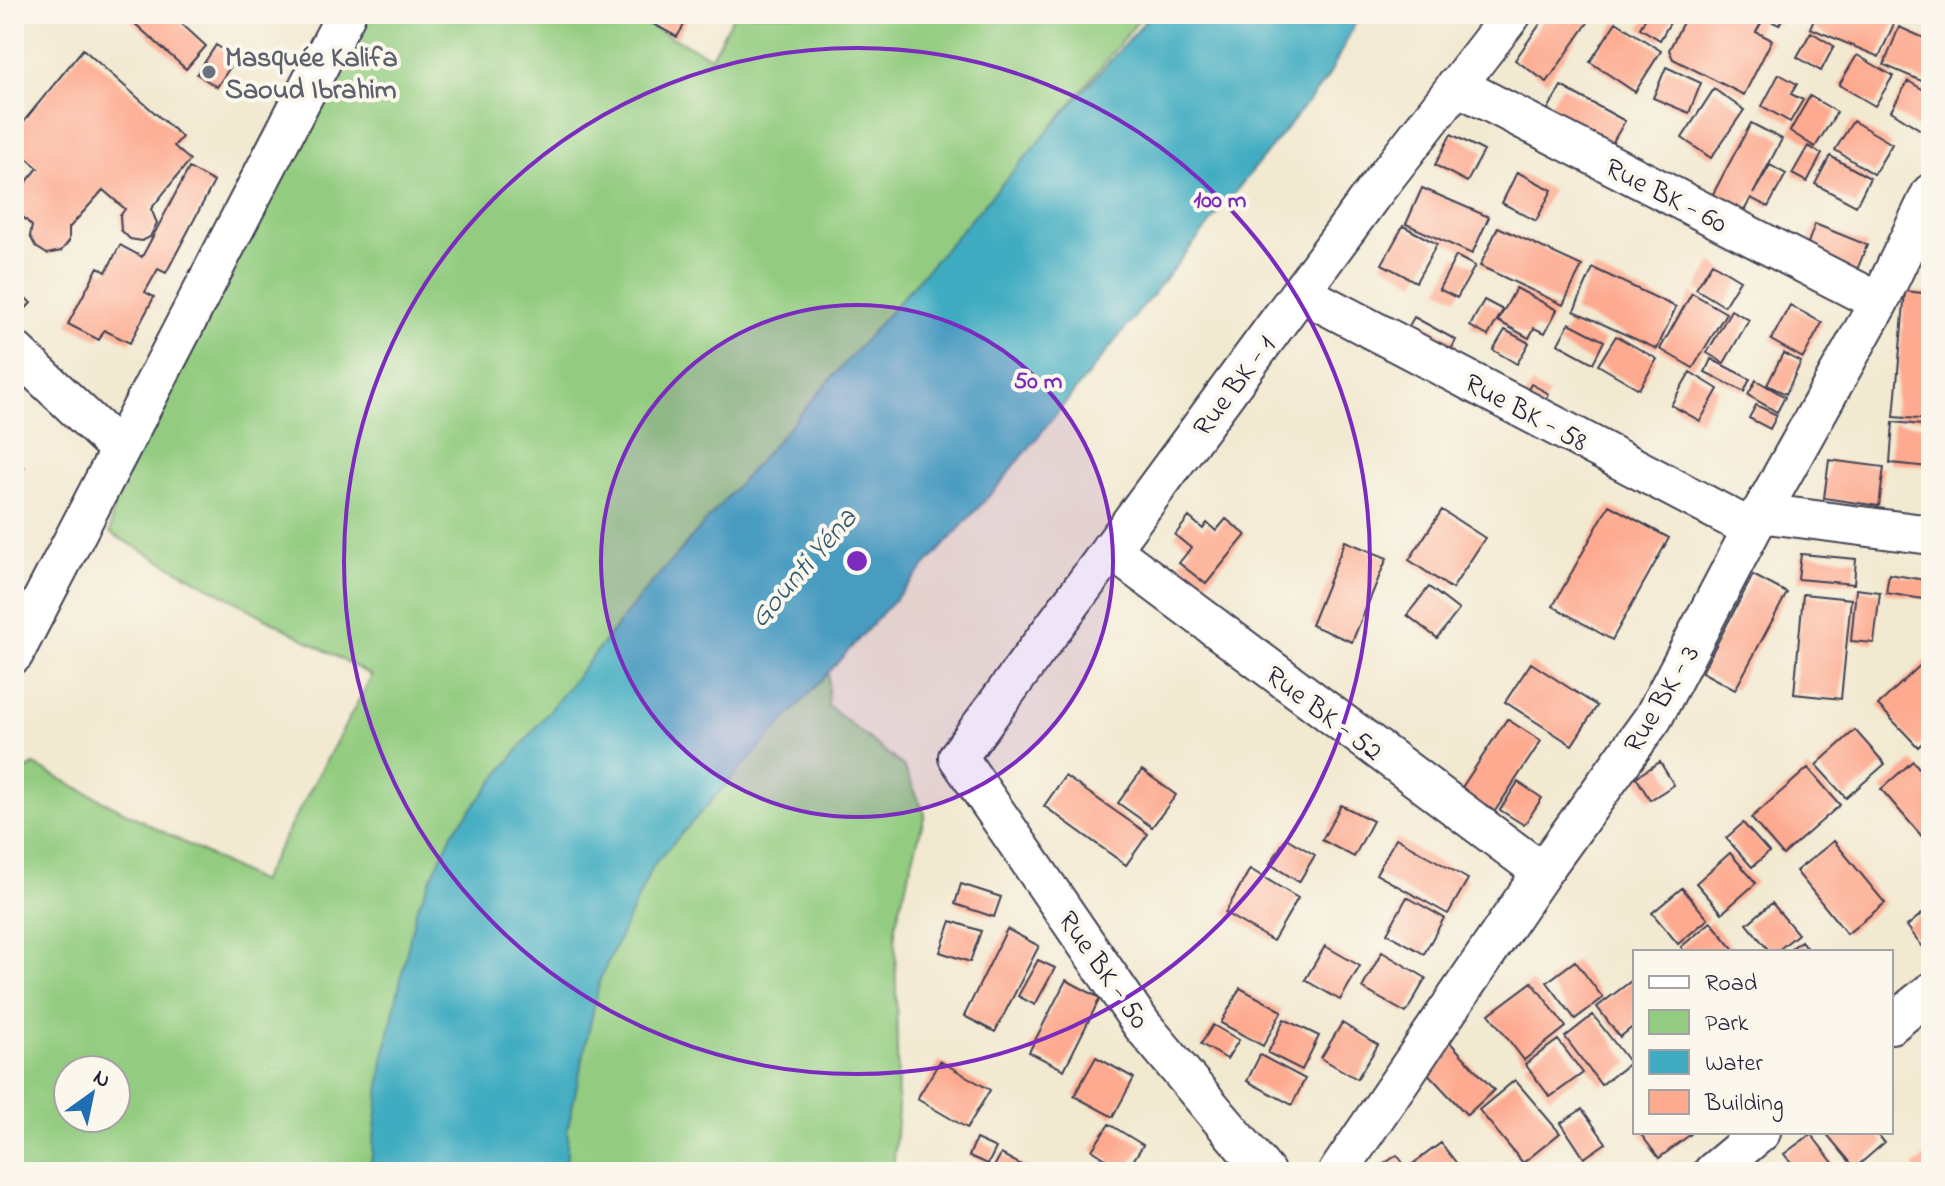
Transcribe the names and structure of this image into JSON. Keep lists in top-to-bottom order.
{
  "streets": {
    "street": [
      "Rue BK - 60",
      "Rue BK - 1",
      "Rue BK - 58",
      "Rue BK - 3",
      "Rue BK - 52",
      "Rue BK - 50"
    ]
  },
  "crossings": [
    ["Rue BK - 60", "Rue BK - 1"],
    ["Rue BK - 60", "Rue BK - 3"],
    ["Rue BK - 1", "Rue BK - 58"],
    ["Rue BK - 1", "Rue BK - 52"],
    ["Rue BK - 1", "Rue BK - 50"],
    ["Rue BK - 58", "Rue BK - 3"],
    ["Rue BK - 3", "Rue BK - 52"]
  ],
  "water": ["Gounti Yéna"],
  "places": ["Masquée Kalifa Saoud Ibrahim"],
  "legend": [
    "Road",
    "Park",
    "Water",
    "Building"
  ],
  "north": "top right",
  "rings": ["100 m", "50 m"]
}
